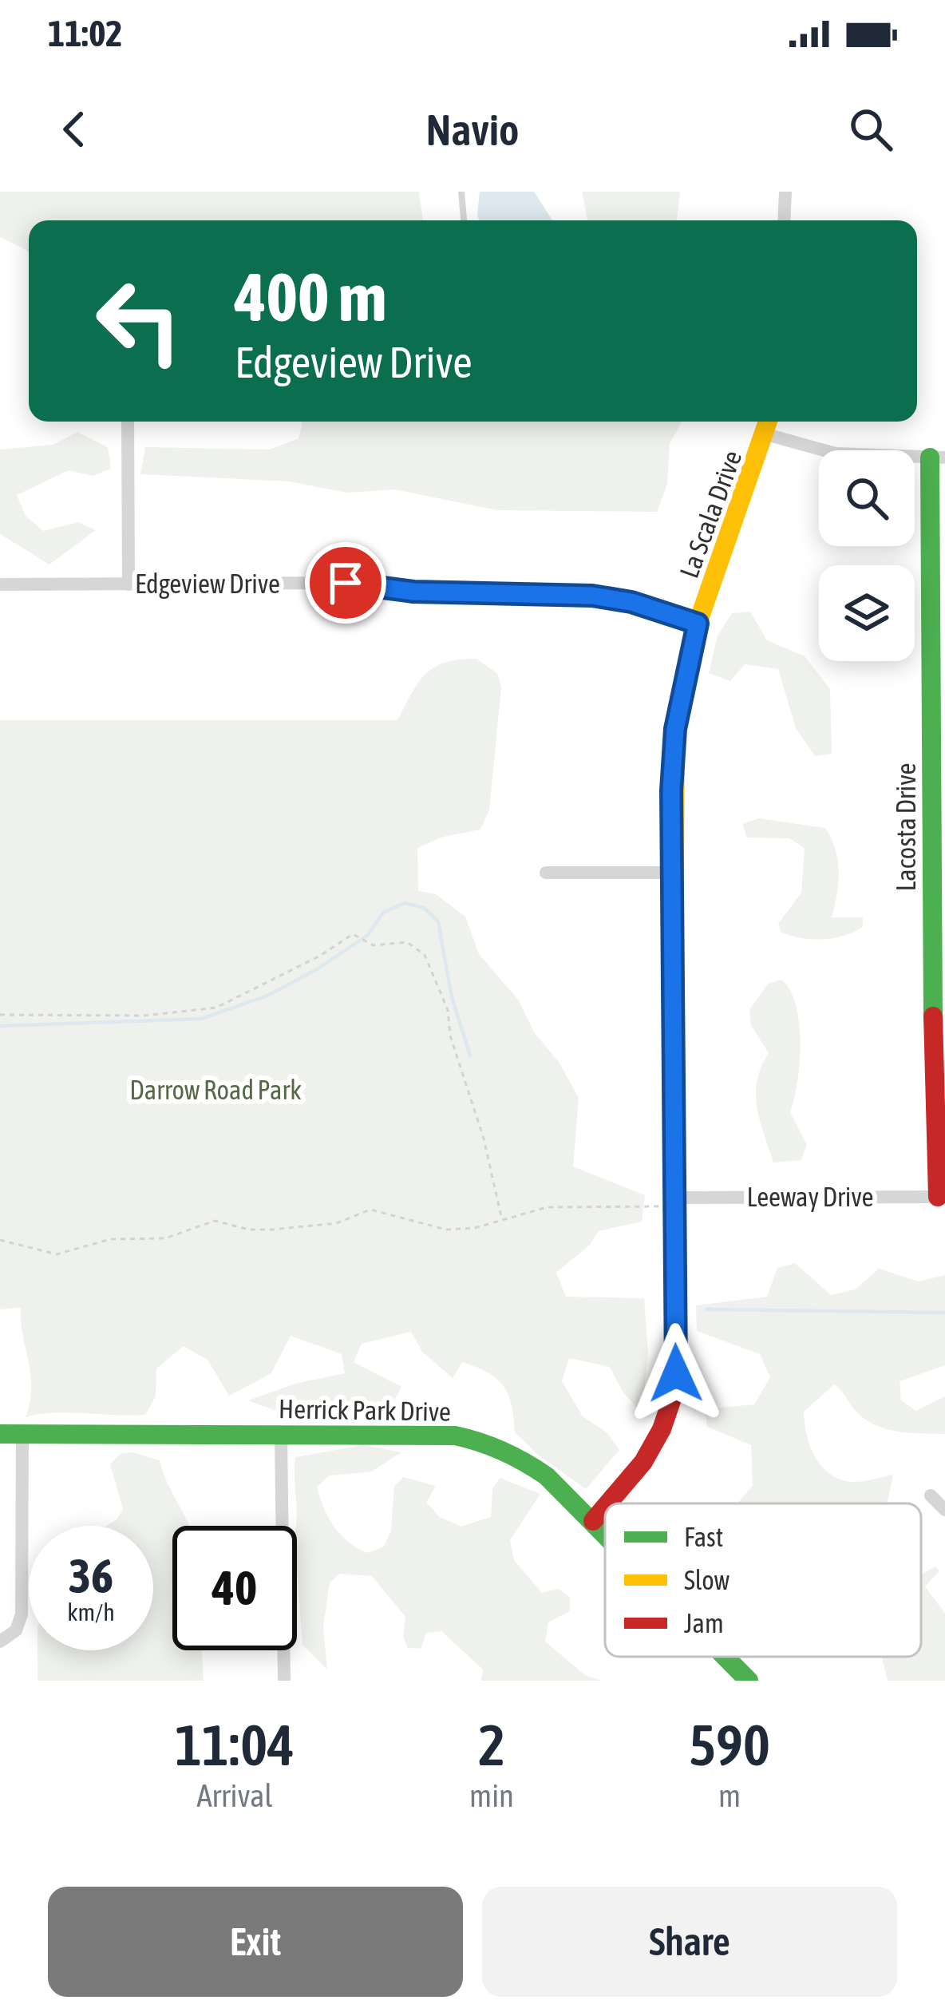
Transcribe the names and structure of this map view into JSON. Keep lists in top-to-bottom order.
{
  "streets": {
    "street": [
      "La Scala Drive",
      "Edgeview Drive",
      "Lacosta Drive",
      "Leeway Drive",
      "Herrick Park Drive"
    ]
  },
  "crossings": [
    ["La Scala Drive", "Edgeview Drive"],
    ["La Scala Drive", "Leeway Drive"],
    ["La Scala Drive", "Herrick Park Drive"],
    ["Lacosta Drive", "Leeway Drive"]
  ],
  "parks": ["Darrow Road Park"],
  "legend": ["Fast", "Slow", "Jam"],
  "page": {
    "status": "11:02",
    "header": "Navio",
    "turn": ["400 m", "Edgeview Drive"],
    "speed": "36 km/h",
    "limit": "40",
    "eta": [
      "11:04",
      "Arrival",
      "2",
      "min",
      "590",
      "m"
    ],
    "buttons": ["Exit", "Share"]
  }
}
